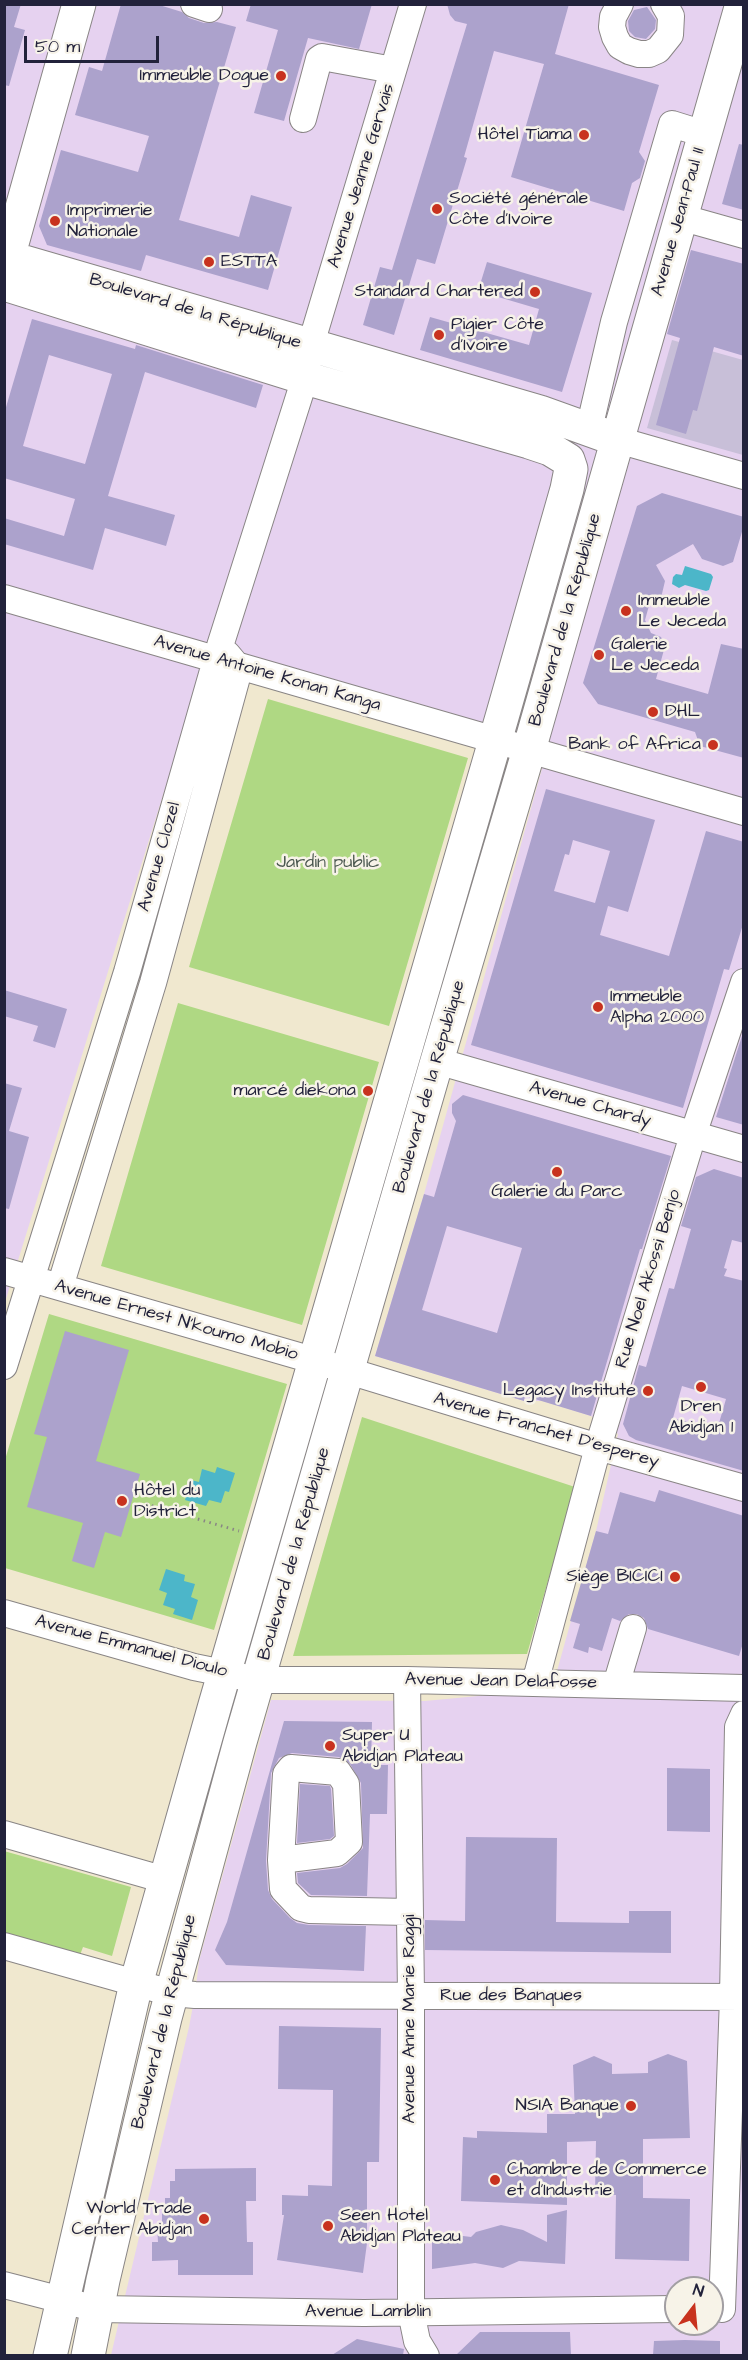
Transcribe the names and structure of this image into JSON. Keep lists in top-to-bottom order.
{
  "streets": {
    "main road": ["Avenue Jean-Paul II", "Boulevard de la République"],
    "street": [
      "Avenue Jeanne Gervais",
      "Avenue Antoine Konan Kanga",
      "Avenue Clozel",
      "Avenue Chardy",
      "Rue Noel Akossi Benjo",
      "Avenue Ernest N'koumo Mobio",
      "Avenue Franchet D'esperey",
      "Avenue Emmanuel Dioulo",
      "Avenue Jean Delafosse",
      "Rue des Banques",
      "Avenue Anne Marie Raggi",
      "Avenue Lamblin"
    ]
  },
  "crossings": [
    ["Avenue Jeanne Gervais", "Boulevard de la République"],
    ["Avenue Jeanne Gervais", "Avenue Clozel"],
    ["Avenue Jean-Paul II", "Boulevard de la République"],
    ["Boulevard de la République", "Avenue Antoine Konan Kanga"],
    ["Boulevard de la République", "Avenue Clozel"],
    ["Boulevard de la République", "Avenue Chardy"],
    ["Boulevard de la République", "Avenue Ernest N'koumo Mobio"],
    ["Boulevard de la République", "Avenue Franchet D'esperey"],
    ["Boulevard de la République", "Avenue Emmanuel Dioulo"],
    ["Boulevard de la République", "Avenue Jean Delafosse"],
    ["Boulevard de la République", "Rue des Banques"],
    ["Boulevard de la République", "Avenue Lamblin"],
    ["Avenue Antoine Konan Kanga", "Avenue Clozel"],
    ["Avenue Clozel", "Avenue Ernest N'koumo Mobio"],
    ["Avenue Chardy", "Rue Noel Akossi Benjo"],
    ["Rue Noel Akossi Benjo", "Avenue Franchet D'esperey"],
    ["Rue Noel Akossi Benjo", "Avenue Jean Delafosse"],
    ["Avenue Ernest N'koumo Mobio", "Avenue Franchet D'esperey"],
    ["Avenue Emmanuel Dioulo", "Avenue Jean Delafosse"],
    ["Avenue Jean Delafosse", "Avenue Anne Marie Raggi"],
    ["Rue des Banques", "Avenue Anne Marie Raggi"],
    ["Avenue Anne Marie Raggi", "Avenue Lamblin"]
  ],
  "parks": ["Jardin public"],
  "places": [
    "Immeuble Dogue",
    "Hôtel Tiama",
    "Société générale Côte d’Ivoire",
    "Imprimerie Nationale",
    "ESTTA",
    "Standard Chartered",
    "Pigier Côte d'Ivoire",
    "Immeuble Le Jeceda",
    "Galerie Le Jeceda",
    "DHL",
    "Bank of Africa",
    "Immeuble Alpha 2000",
    "marcé diekona",
    "Galerie du Parc",
    "Dren Abidjan 1",
    "Legacy Institute",
    "Hôtel du District",
    "Siège BICICI",
    "Super U Abidjan Plateau",
    "NSIA Banque",
    "Chambre de Commerce et d'Industrie",
    "World Trade Center Abidjan",
    "Seen Hotel Abidjan Plateau"
  ],
  "scale_bar": "50 m",
  "north": "top"
}
